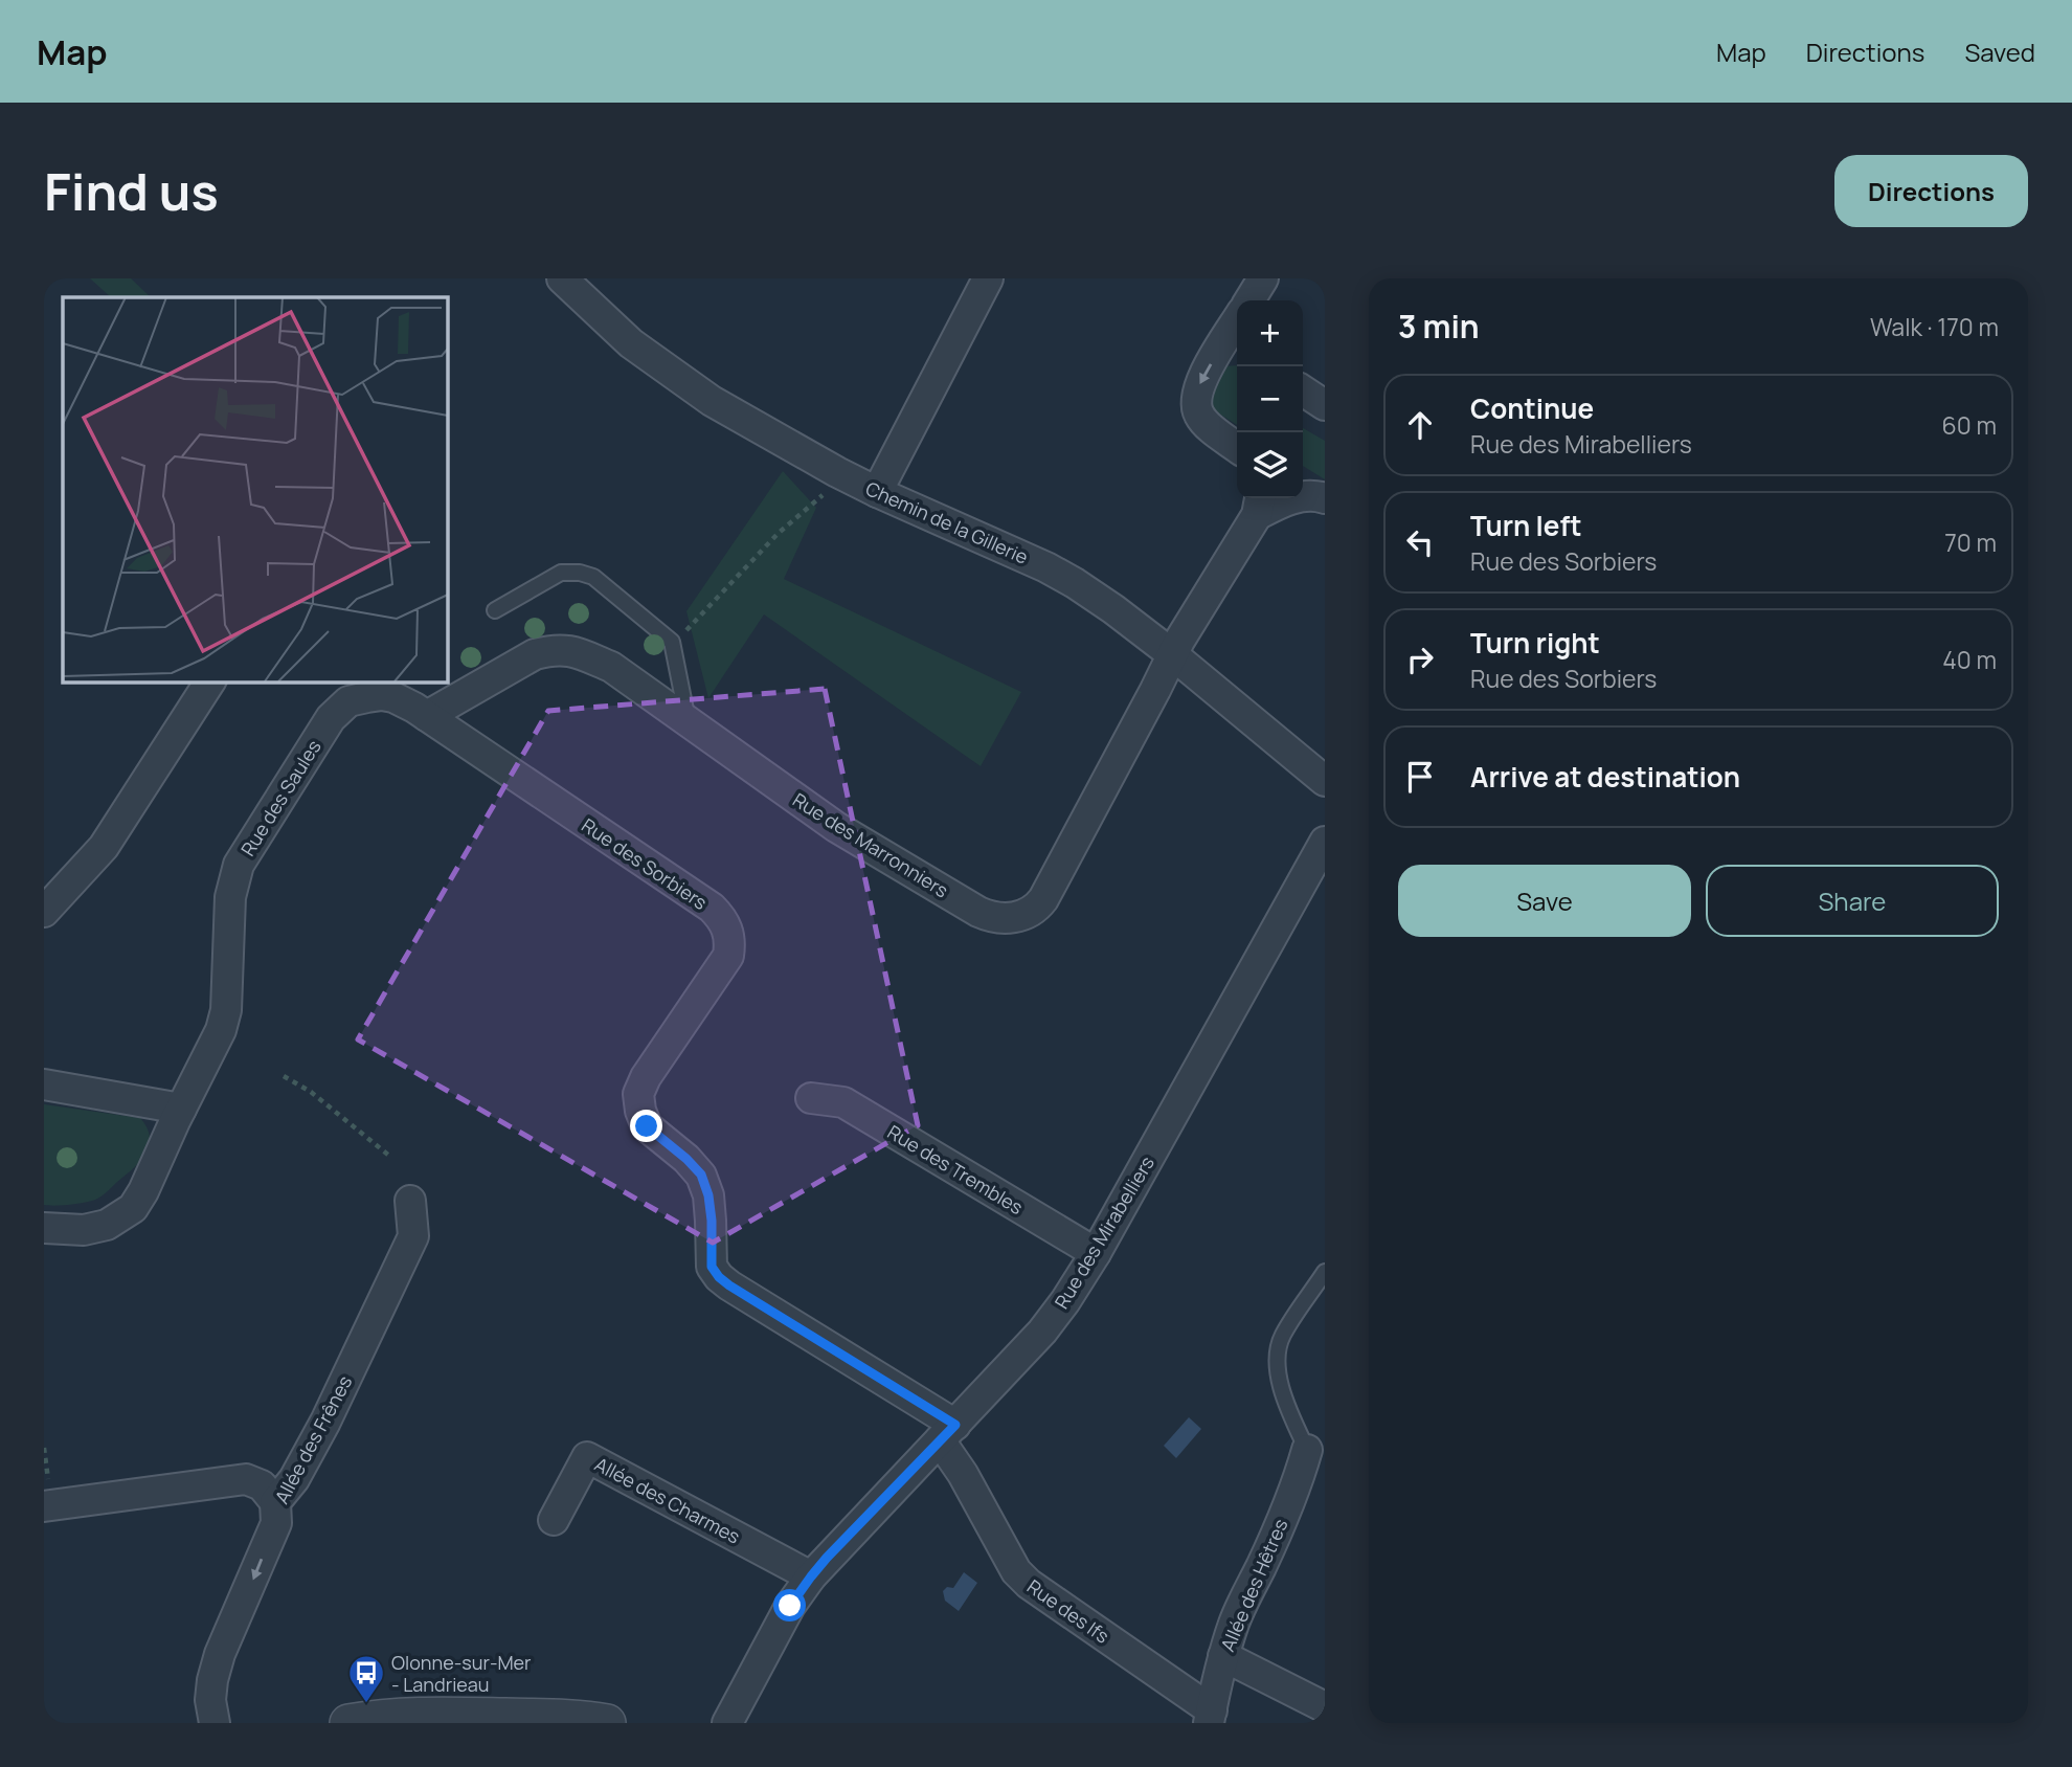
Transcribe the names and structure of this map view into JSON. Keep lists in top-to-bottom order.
{
  "streets": {
    "street": [
      "Chemin de la Gillerie",
      "Rue des Saules",
      "Rue des Marronniers",
      "Rue des Sorbiers",
      "Rue des Trembles",
      "Rue des Mirabelliers",
      "Allée des Frênes",
      "Allée des Charmes",
      "Allée des Hêtres",
      "Rue des Ifs"
    ]
  },
  "crossings": [
    ["Chemin de la Gillerie", "Rue des Marronniers"],
    ["Rue des Saules", "Rue des Marronniers"],
    ["Rue des Saules", "Rue des Sorbiers"],
    ["Rue des Marronniers", "Rue des Sorbiers"],
    ["Rue des Sorbiers", "Rue des Mirabelliers"],
    ["Rue des Sorbiers", "Rue des Ifs"],
    ["Rue des Trembles", "Rue des Mirabelliers"],
    ["Rue des Mirabelliers", "Allée des Charmes"],
    ["Rue des Mirabelliers", "Rue des Ifs"],
    ["Allée des Hêtres", "Rue des Ifs"]
  ],
  "one_way": ["Allée des Frênes"],
  "places": {
    "bus stop": ["Olonne-sur-Mer - Landrieau"]
  },
  "page": {
    "header": "Map",
    "nav": ["Map", "Directions", "Saved"],
    "buttons": [
      "Directions",
      ["Save", "Share"]
    ],
    "title": "Find us",
    "heading": ["3 min", "Walk · 170 m"],
    "map_buttons": ["+", "−"],
    "list": [
      ["Continue", "Rue des Mirabelliers", "60 m"],
      ["Turn left", "Rue des Sorbiers", "70 m"],
      ["Turn right", "Rue des Sorbiers", "40 m"],
      "Arrive at destination"
    ]
  }
}
